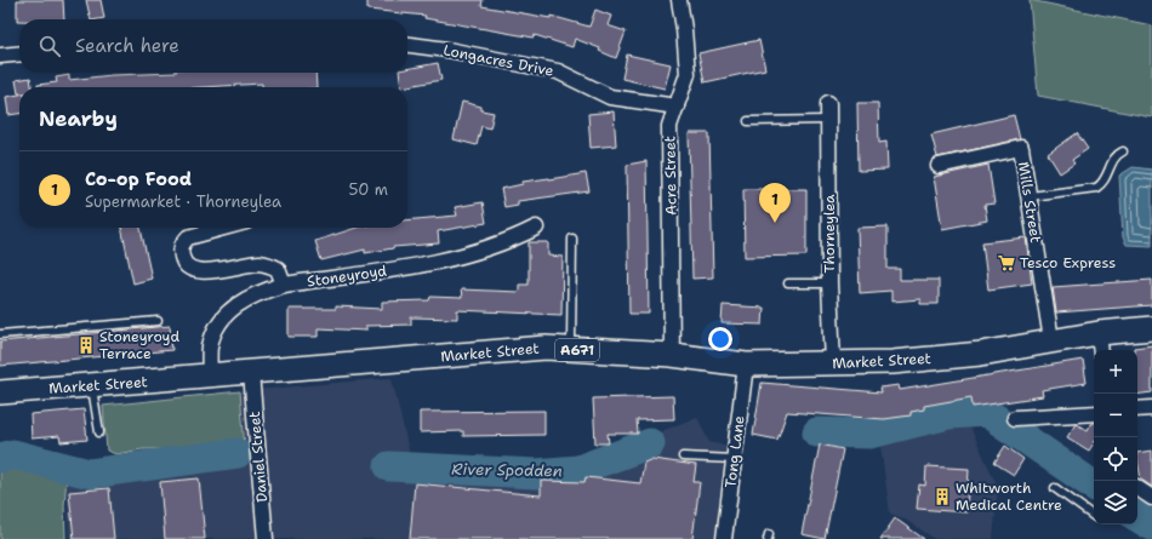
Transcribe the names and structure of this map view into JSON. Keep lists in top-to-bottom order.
{
  "streets": {
    "main road": ["A671", "Market Street"],
    "street": [
      "Longacres Drive",
      "Acre Street",
      "Mills Street",
      "Thorneylea",
      "Stoneyroyd",
      "Tong Lane",
      "Daniel Street"
    ]
  },
  "crossings": [
    ["Longacres Drive", "Acre Street"],
    ["Acre Street", "Market Street"],
    ["Mills Street", "Market Street"],
    ["Thorneylea", "Market Street"],
    ["Stoneyroyd", "Market Street"],
    ["Market Street", "Tong Lane"],
    ["Market Street", "Daniel Street"]
  ],
  "water": ["River Spodden"],
  "places": {
    "supermarket": ["Tesco Express"],
    "building": ["Stoneyroyd Terrace", "Whitworth Medical Centre"]
  },
  "page": {
    "search": "Search here",
    "heading": "Nearby",
    "list": [
      {
        "mark": "1",
        "name": "Co-op Food",
        "note": "Supermarket · Thorneylea",
        "value": "50 m"
      }
    ],
    "pins": "1",
    "map_buttons": ["+", "−"]
  }
}
